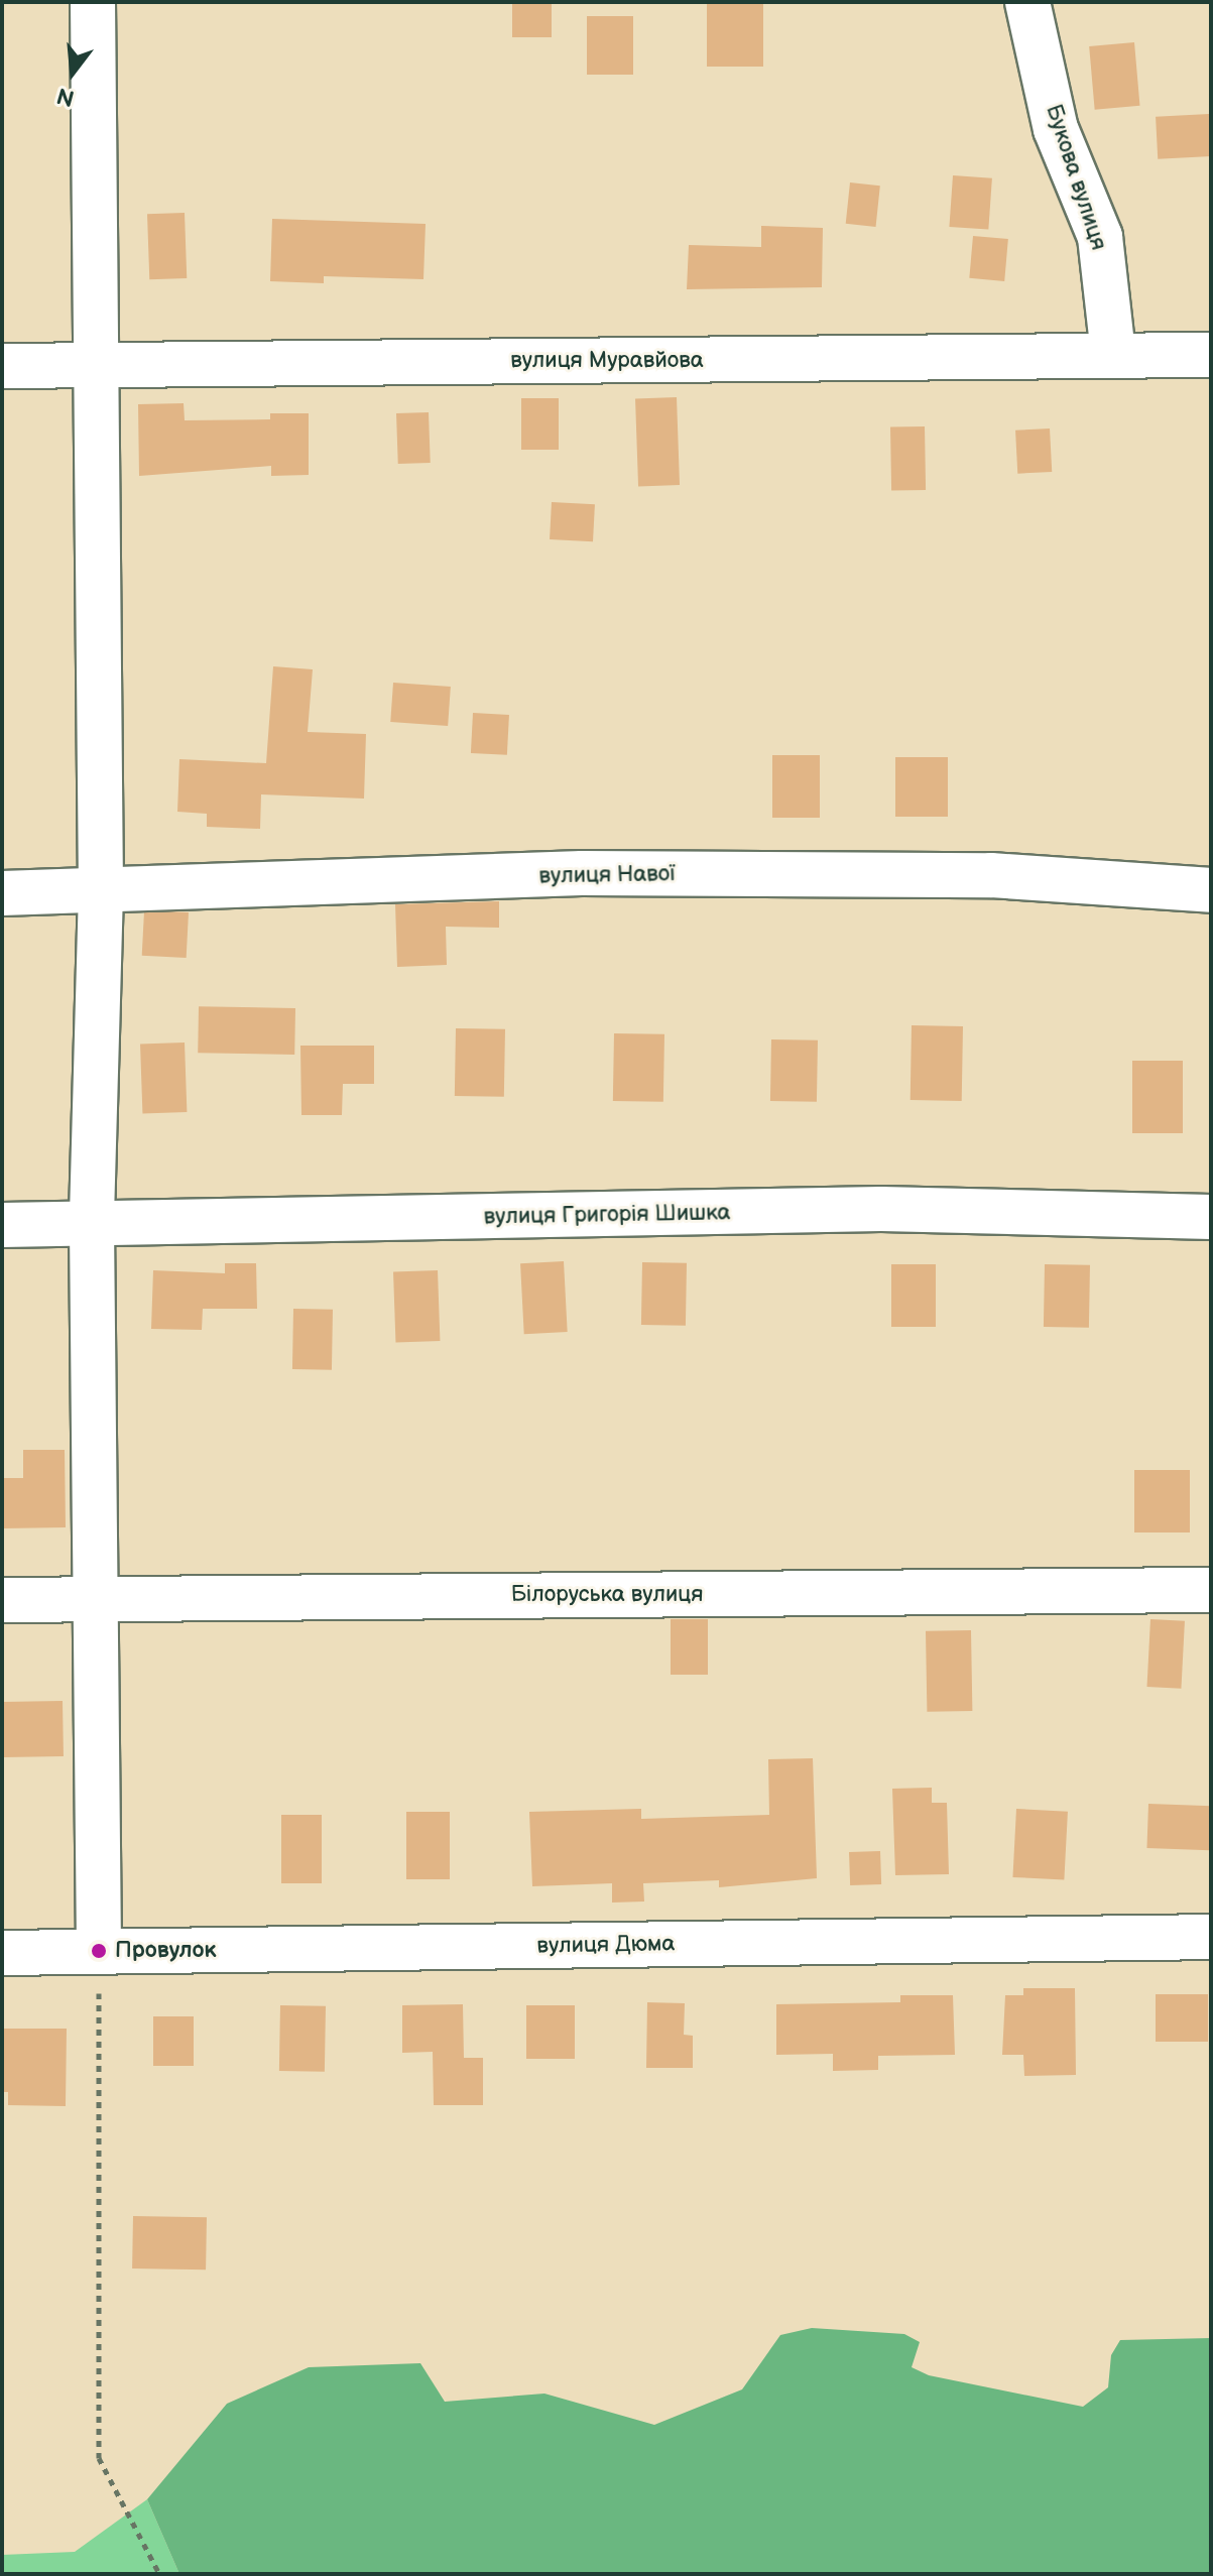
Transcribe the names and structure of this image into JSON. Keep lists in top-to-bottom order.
{
  "streets": {
    "street": [
      "Букова вулиця",
      "вулиця Муравйова",
      "вулиця Навої",
      "вулиця Григорія Шишка",
      "Білоруська вулиця",
      "вулиця Дюма"
    ]
  },
  "crossings": [
    ["Букова вулиця", "вулиця Муравйова"]
  ],
  "places": ["Провулок"],
  "north": "bottom"
}
